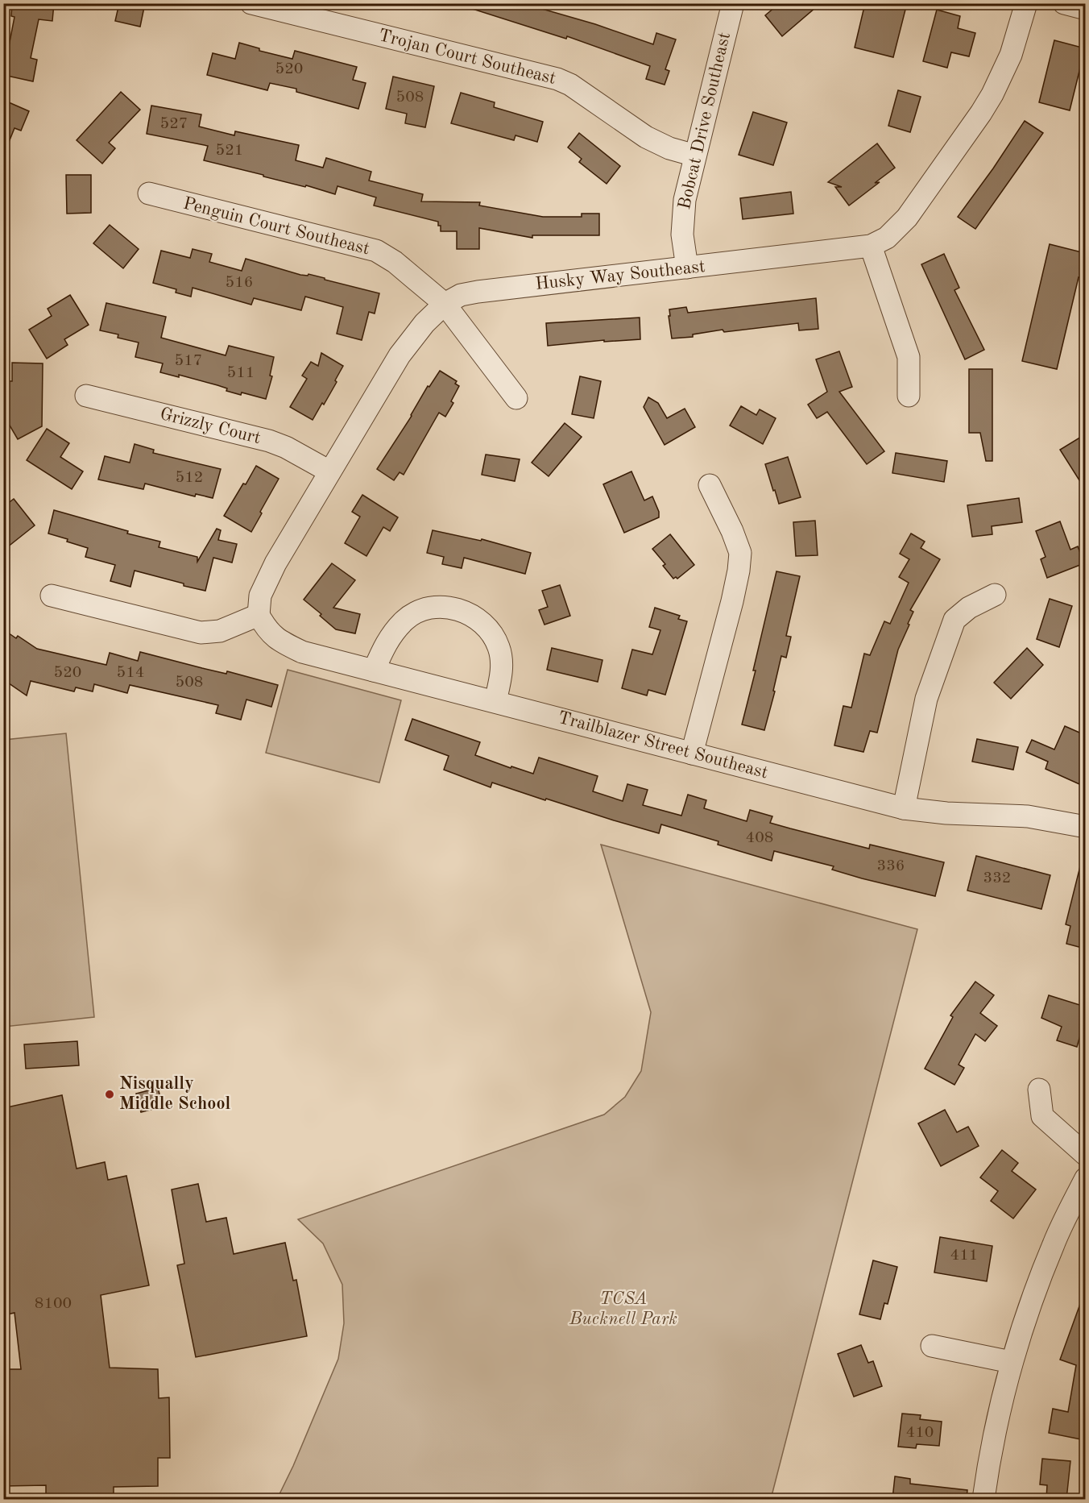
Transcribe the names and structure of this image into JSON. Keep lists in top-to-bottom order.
{
  "streets": {
    "street": [
      "Trojan Court Southeast",
      "Bobcat Drive Southeast",
      "Penguin Court Southeast",
      "Husky Way Southeast",
      "Grizzly Court",
      "Trailblazer Street Southeast"
    ]
  },
  "crossings": [
    ["Trojan Court Southeast", "Bobcat Drive Southeast"],
    ["Bobcat Drive Southeast", "Husky Way Southeast"],
    ["Penguin Court Southeast", "Husky Way Southeast"],
    ["Husky Way Southeast", "Grizzly Court"],
    ["Husky Way Southeast", "Trailblazer Street Southeast"]
  ],
  "parks": ["TCSA Bucknell Park"],
  "places": ["Nisqually Middle School"],
  "house_numbers": [
    "520",
    "508",
    "527",
    "521",
    "516",
    "517",
    "511",
    "512",
    "520",
    "514",
    "508",
    "408",
    "336",
    "332",
    "411",
    "8100",
    "410"
  ]
}
